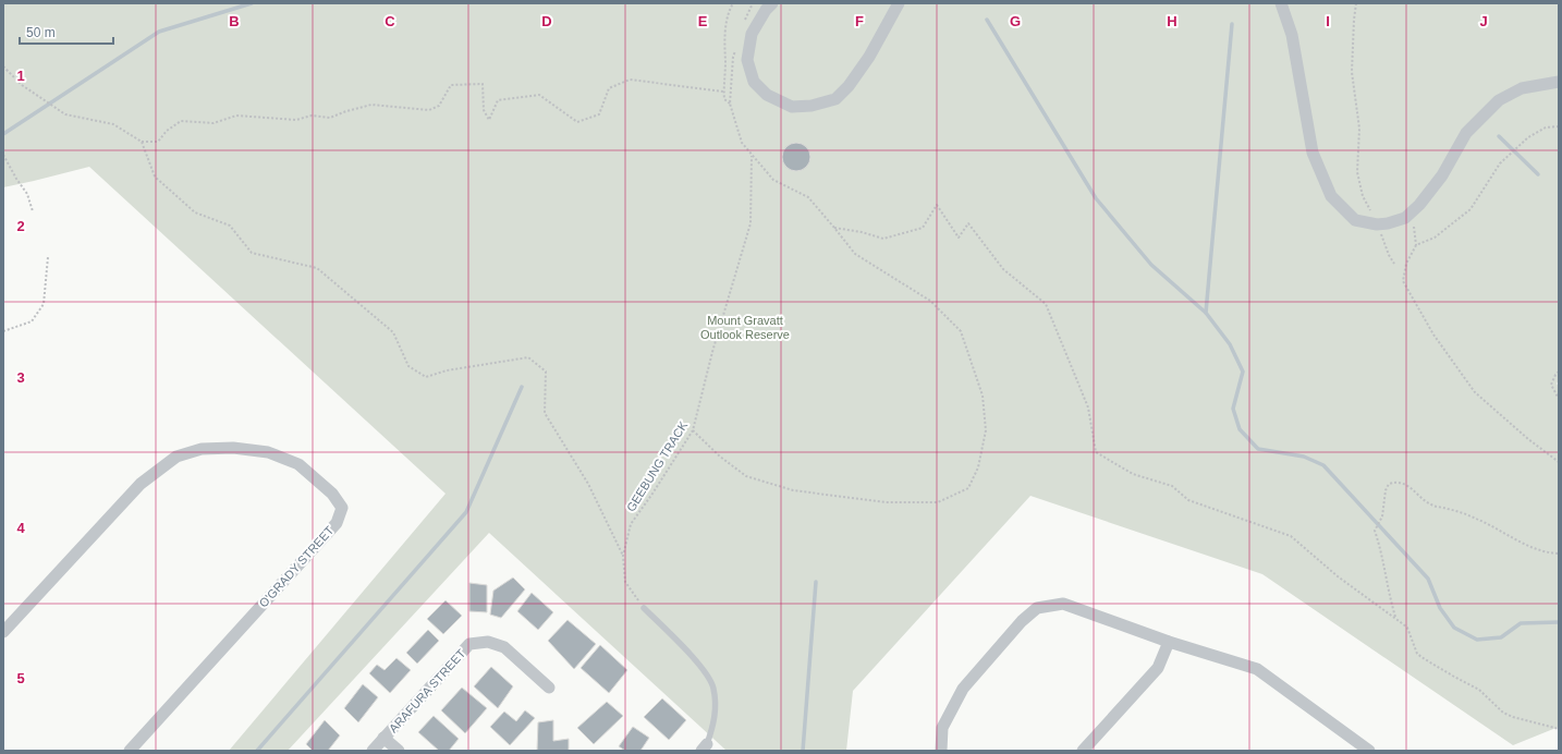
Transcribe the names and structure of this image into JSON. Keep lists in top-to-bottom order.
{
  "streets": {
    "street": ["O'GRADY STREET", "ARAFURA STREET"],
    "path": ["GEEBUNG TRACK"]
  },
  "parks": ["Mount Gravatt Outlook Reserve"],
  "scale_bar": "50 m",
  "grid": {
    "columns": [
      "B",
      "C",
      "D",
      "E",
      "F",
      "G",
      "H",
      "I",
      "J"
    ],
    "rows": [
      "1",
      "2",
      "3",
      "4",
      "5"
    ]
  }
}
